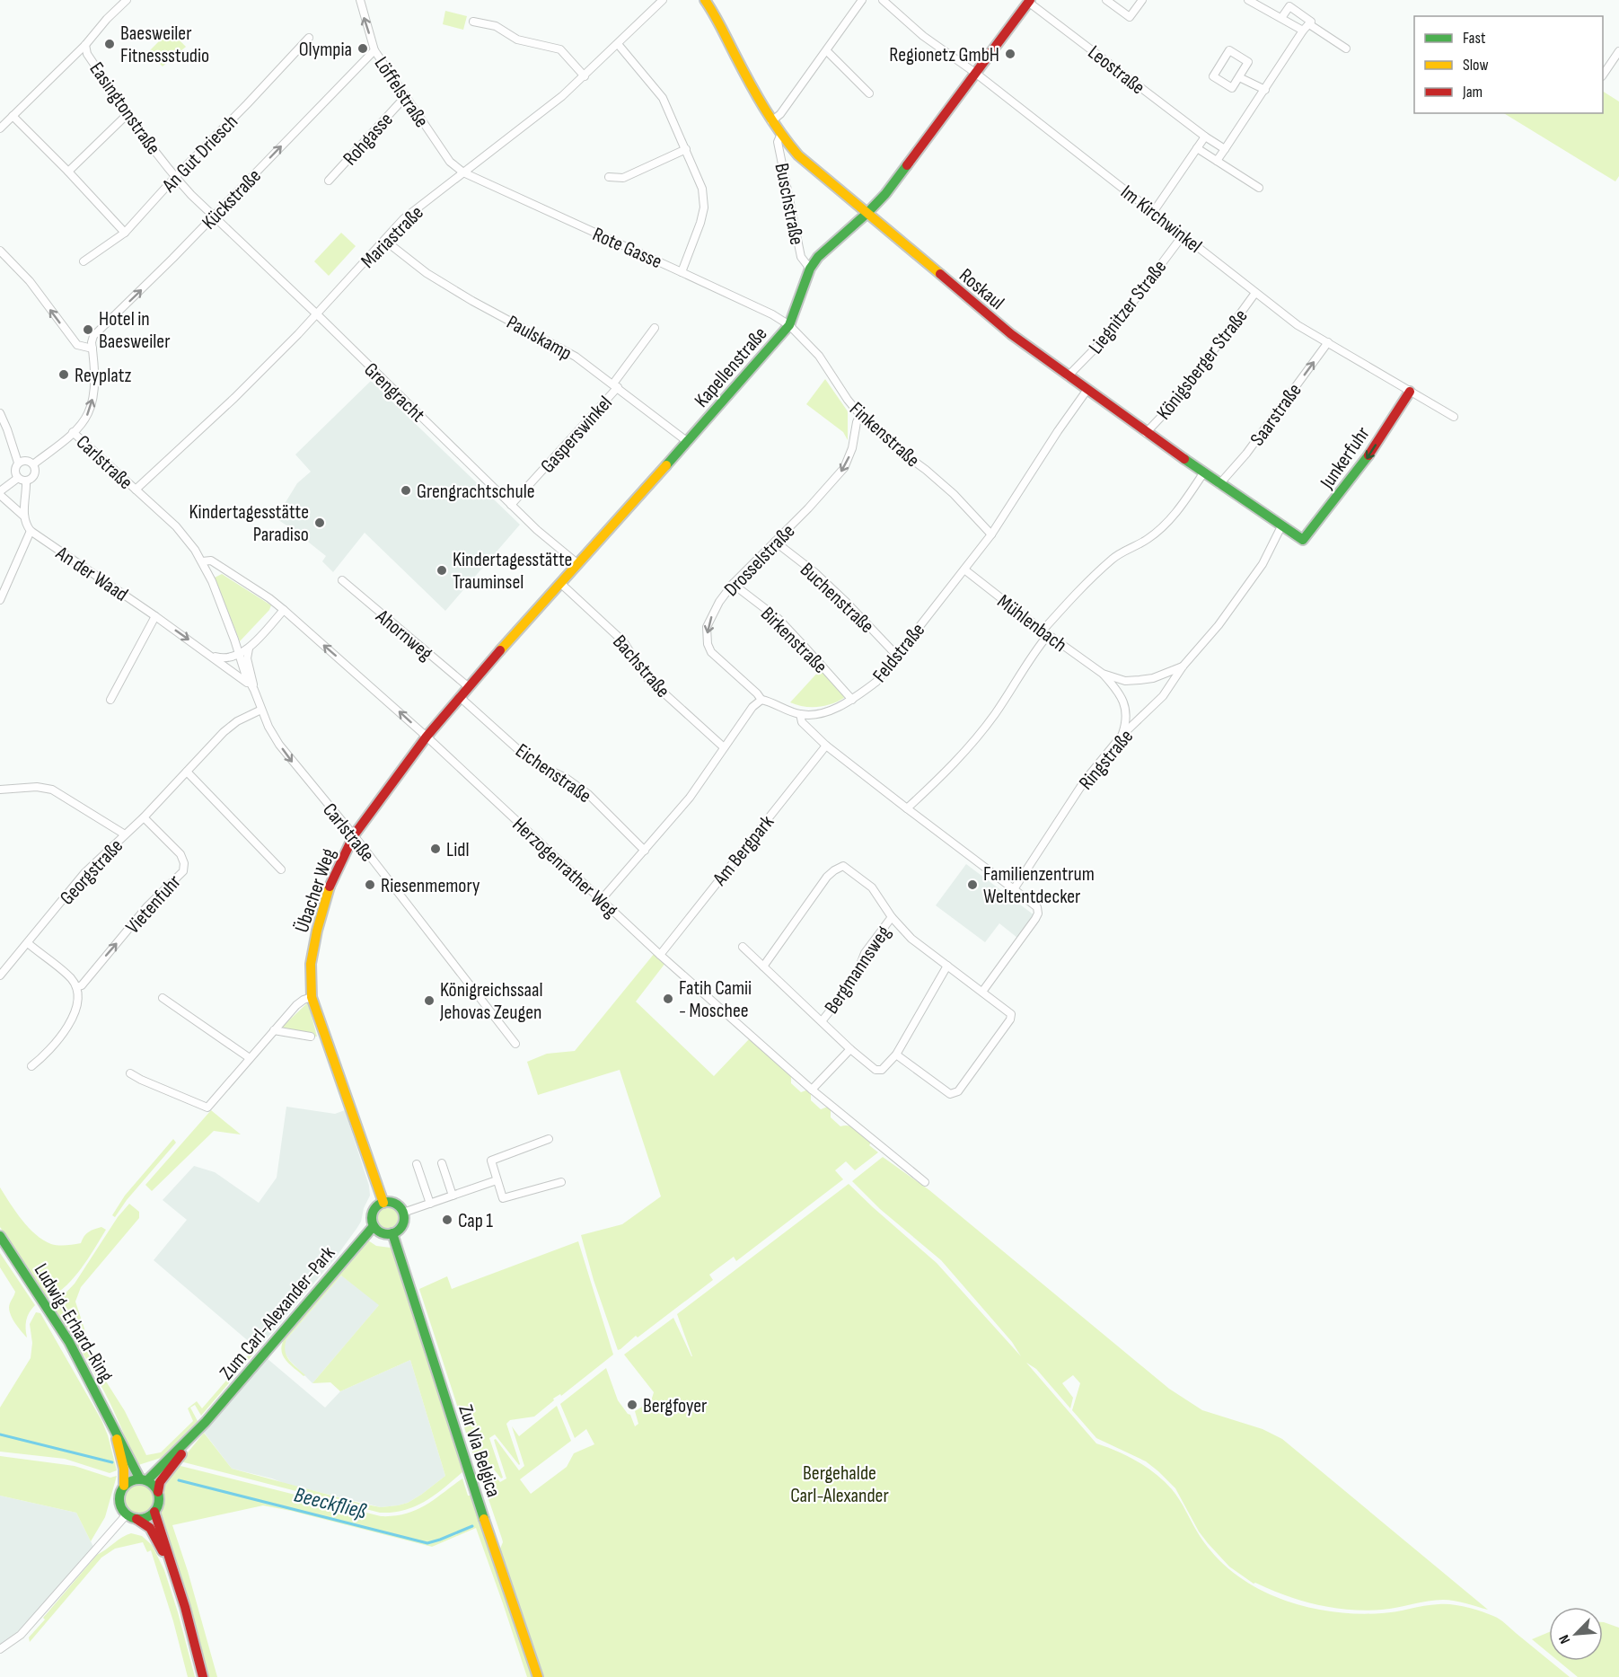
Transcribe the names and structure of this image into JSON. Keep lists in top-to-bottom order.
{
  "streets": {
    "street": [
      "Leostraße",
      "Löffelstraße",
      "Easingtonstraße",
      "Rohgasse",
      "An Gut Driesch",
      "Kückstraße",
      "Buschstraße",
      "Im Kirchwinkel",
      "Mariastraße",
      "Rote Gasse",
      "Roskaul",
      "Liegnitzer Straße",
      "Paulskamp",
      "Königsberger Straße",
      "Kapellenstraße",
      "Grengracht",
      "Saarstraße",
      "Gasperswinkel",
      "Finkenstraße",
      "Junkerfuhr",
      "Carlstraße",
      "Drosselstraße",
      "An der Waad",
      "Buchenstraße",
      "Mühlenbach",
      "Ahornweg",
      "Birkenstraße",
      "Feldstraße",
      "Bachstraße",
      "Ringstraße",
      "Eichenstraße",
      "Am Bergpark",
      "Herzogenrather Weg",
      "Georgstraße",
      "Übacher Weg",
      "Vietenfuhr",
      "Bergmannsweg",
      "Zum Carl-Alexander-Park",
      "Ludwig-Erhard-Ring",
      "Zur Via Belgica"
    ]
  },
  "crossings": [
    ["Leostraße", "Kapellenstraße"],
    ["Löffelstraße", "Rohgasse"],
    ["Löffelstraße", "Kückstraße"],
    ["Löffelstraße", "Mariastraße"],
    ["Löffelstraße", "Rote Gasse"],
    ["Easingtonstraße", "An Gut Driesch"],
    ["Easingtonstraße", "Kückstraße"],
    ["Easingtonstraße", "Grengracht"],
    ["Kückstraße", "Grengracht"],
    ["Buschstraße", "Roskaul"],
    ["Buschstraße", "Kapellenstraße"],
    ["Im Kirchwinkel", "Liegnitzer Straße"],
    ["Im Kirchwinkel", "Königsberger Straße"],
    ["Im Kirchwinkel", "Kapellenstraße"],
    ["Im Kirchwinkel", "Saarstraße"],
    ["Im Kirchwinkel", "Junkerfuhr"],
    ["Mariastraße", "Rote Gasse"],
    ["Mariastraße", "Paulskamp"],
    ["Mariastraße", "Grengracht"],
    ["Mariastraße", "Carlstraße"],
    ["Rote Gasse", "Kapellenstraße"],
    ["Rote Gasse", "Finkenstraße"],
    ["Roskaul", "Liegnitzer Straße"],
    ["Roskaul", "Königsberger Straße"],
    ["Roskaul", "Kapellenstraße"],
    ["Roskaul", "Saarstraße"],
    ["Roskaul", "Junkerfuhr"],
    ["Roskaul", "Feldstraße"],
    ["Roskaul", "Ringstraße"],
    ["Paulskamp", "Kapellenstraße"],
    ["Paulskamp", "Gasperswinkel"],
    ["Kapellenstraße", "Grengracht"],
    ["Kapellenstraße", "Finkenstraße"],
    ["Kapellenstraße", "Ahornweg"],
    ["Kapellenstraße", "Bachstraße"],
    ["Kapellenstraße", "Eichenstraße"],
    ["Kapellenstraße", "Herzogenrather Weg"],
    ["Kapellenstraße", "Übacher Weg"],
    ["Grengracht", "Gasperswinkel"],
    ["Finkenstraße", "Drosselstraße"],
    ["Finkenstraße", "Feldstraße"],
    ["Carlstraße", "An der Waad"],
    ["Carlstraße", "Herzogenrather Weg"],
    ["Carlstraße", "Georgstraße"],
    ["Carlstraße", "Übacher Weg"],
    ["Drosselstraße", "Buchenstraße"],
    ["Drosselstraße", "Birkenstraße"],
    ["Drosselstraße", "Feldstraße"],
    ["Buchenstraße", "Feldstraße"],
    ["Mühlenbach", "Feldstraße"],
    ["Mühlenbach", "Ringstraße"],
    ["Birkenstraße", "Feldstraße"],
    ["Am Bergpark", "Herzogenrather Weg"],
    ["Herzogenrather Weg", "Übacher Weg"],
    ["Georgstraße", "Vietenfuhr"],
    ["Zum Carl-Alexander-Park", "Ludwig-Erhard-Ring"],
    ["Zum Carl-Alexander-Park", "Zur Via Belgica"]
  ],
  "one_way": [
    "Kückstraße",
    "Saarstraße",
    "Junkerfuhr",
    "Drosselstraße",
    "Vietenfuhr"
  ],
  "water": ["Beeckfließ"],
  "parks": ["Bergehalde Carl-Alexander"],
  "places": [
    "Baesweiler Fitnessstudio",
    "Olympia",
    "Regionetz GmbH",
    "Hotel in Baesweiler",
    "Reyplatz",
    "Grengrachtschule",
    "Kindertagesstätte Paradiso",
    "Kindertagesstätte Trauminsel",
    "Lidl",
    "Riesenmemory",
    "Familienzentrum Weltentdecker",
    "Fatih Camii - Moschee",
    "Königreichssaal Jehovas Zeugen",
    "Cap 1",
    "Bergfoyer"
  ],
  "legend": ["Fast", "Slow", "Jam"],
  "north": "bottom left"
}
